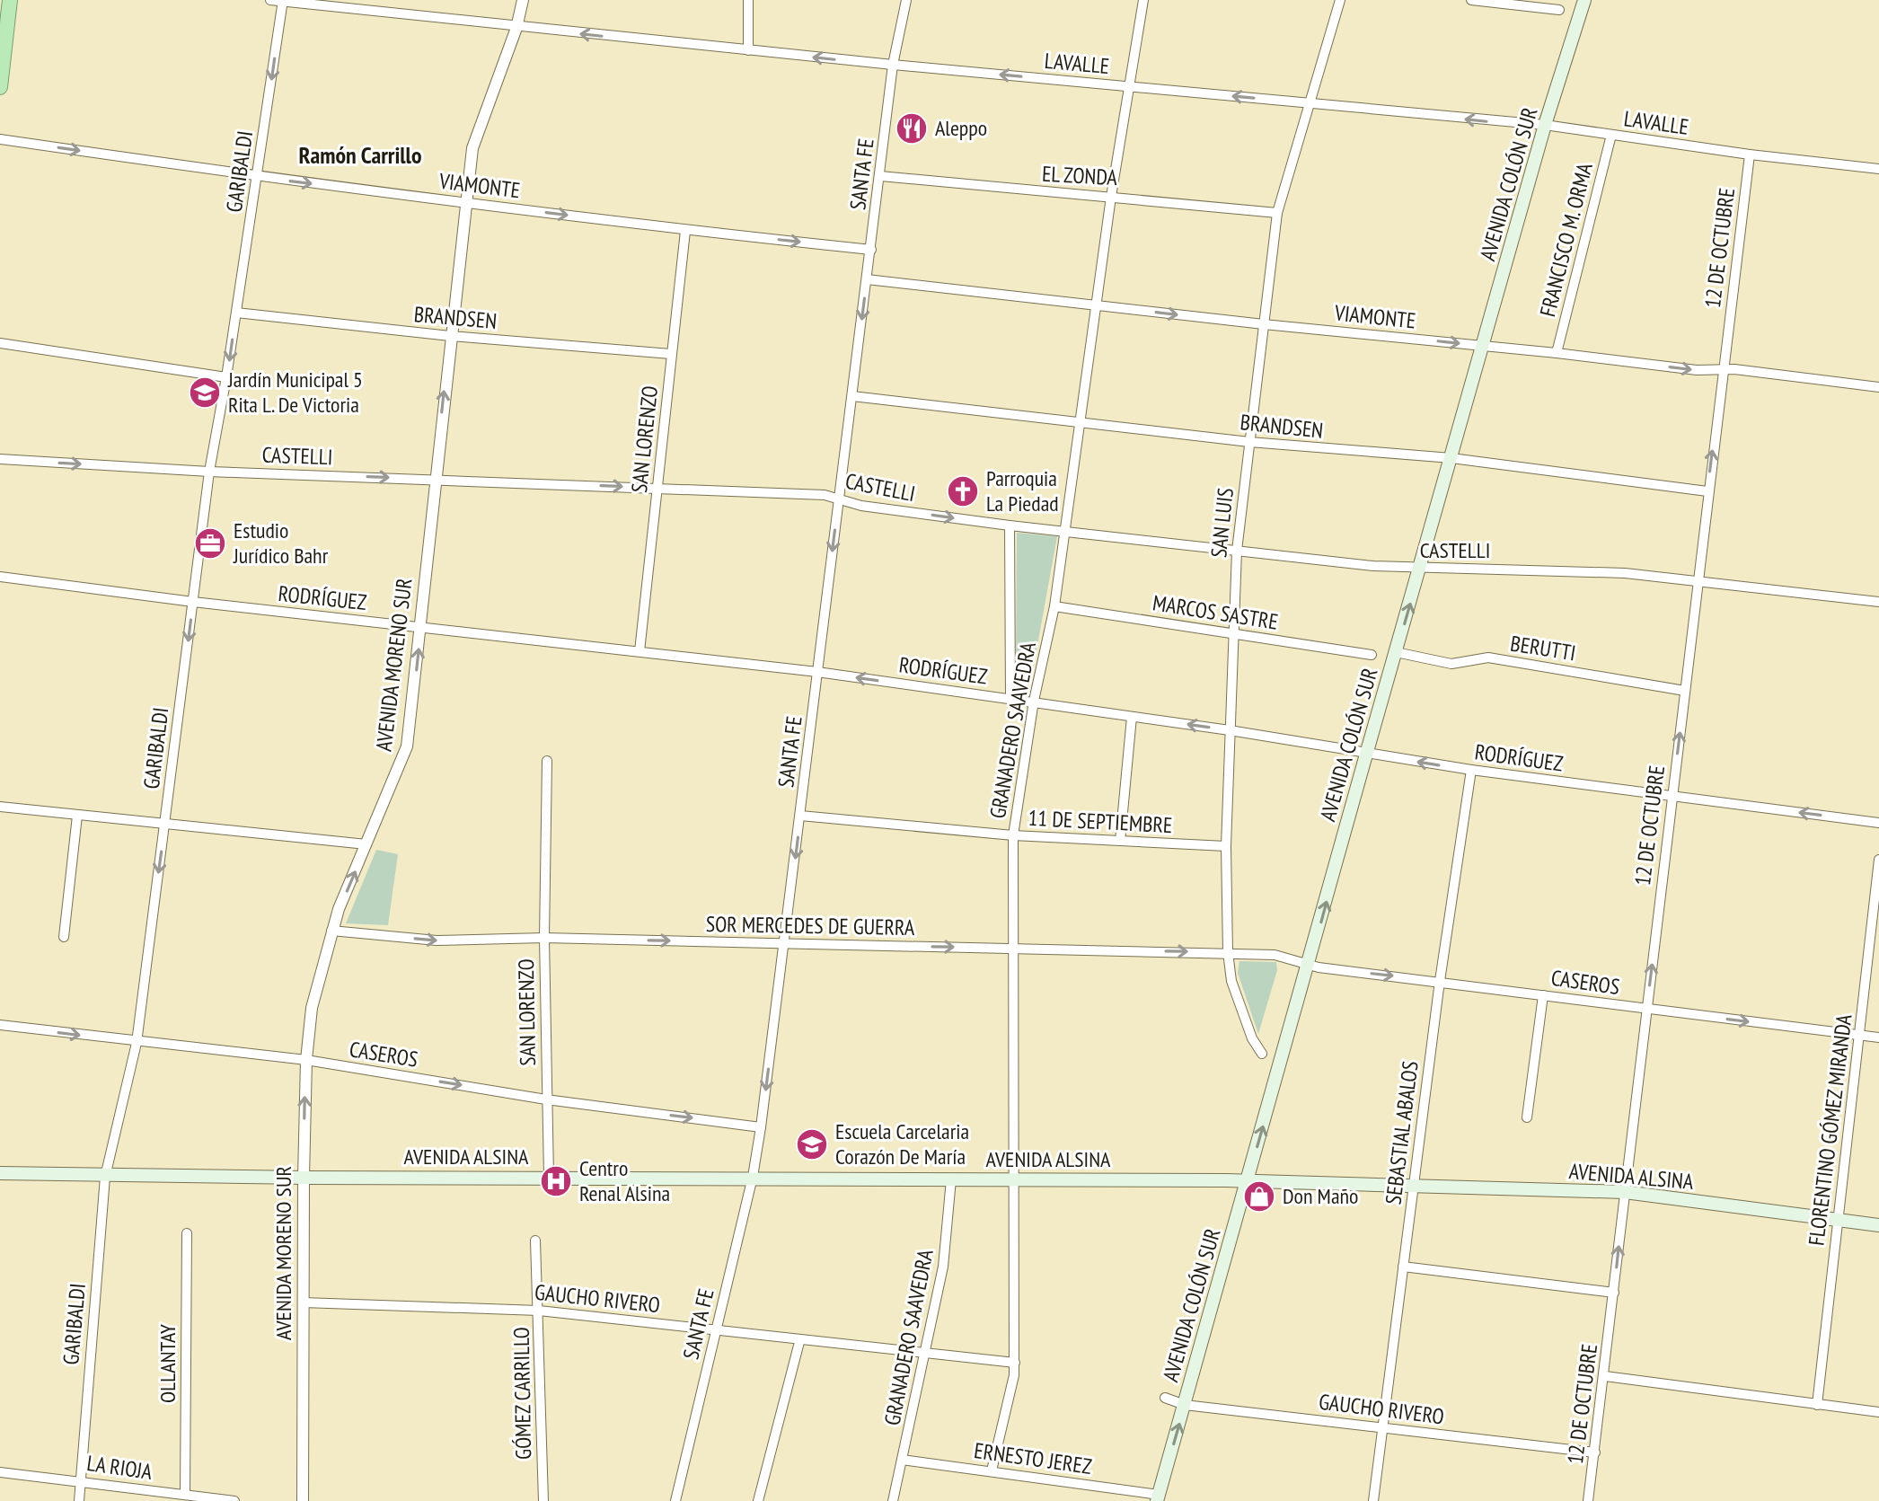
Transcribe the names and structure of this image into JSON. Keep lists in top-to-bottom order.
{
  "streets": {
    "main road": ["AVENIDA COLÓN SUR", "AVENIDA ALSINA"],
    "street": [
      "LAVALLE",
      "GARIBALDI",
      "SANTA FE",
      "EL ZONDA",
      "VIAMONTE",
      "FRANCISCO M. ORMA",
      "12 DE OCTUBRE",
      "BRANDSEN",
      "SAN LORENZO",
      "CASTELLI",
      "SAN LUIS",
      "RODRÍGUEZ",
      "MARCOS SASTRE",
      "BERUTTI",
      "AVENIDA MORENO SUR",
      "GRANADERO SAAVEDRA",
      "11 DE SEPTIEMBRE",
      "SOR MERCEDES DE GUERRA",
      "CASEROS",
      "FLORENTINO GÓMEZ MIRANDA",
      "SEBASTIAL ABALOS",
      "GAUCHO RIVERO",
      "OLLANTAY",
      "GÓMEZ CARRILLO",
      "ERNESTO JEREZ",
      "LA RIOJA"
    ]
  },
  "crossings": [
    ["LAVALLE", "GARIBALDI"],
    ["LAVALLE", "SANTA FE"],
    ["LAVALLE", "AVENIDA COLÓN SUR"],
    ["LAVALLE", "FRANCISCO M. ORMA"],
    ["LAVALLE", "12 DE OCTUBRE"],
    ["LAVALLE", "SAN LUIS"],
    ["LAVALLE", "AVENIDA MORENO SUR"],
    ["LAVALLE", "GRANADERO SAAVEDRA"],
    ["GARIBALDI", "VIAMONTE"],
    ["GARIBALDI", "BRANDSEN"],
    ["GARIBALDI", "CASTELLI"],
    ["GARIBALDI", "RODRÍGUEZ"],
    ["GARIBALDI", "CASEROS"],
    ["GARIBALDI", "AVENIDA ALSINA"],
    ["GARIBALDI", "LA RIOJA"],
    ["SANTA FE", "EL ZONDA"],
    ["SANTA FE", "VIAMONTE"],
    ["SANTA FE", "BRANDSEN"],
    ["SANTA FE", "CASTELLI"],
    ["SANTA FE", "RODRÍGUEZ"],
    ["SANTA FE", "11 DE SEPTIEMBRE"],
    ["SANTA FE", "SOR MERCEDES DE GUERRA"],
    ["SANTA FE", "CASEROS"],
    ["SANTA FE", "AVENIDA ALSINA"],
    ["SANTA FE", "GAUCHO RIVERO"],
    ["EL ZONDA", "SAN LUIS"],
    ["EL ZONDA", "GRANADERO SAAVEDRA"],
    ["AVENIDA COLÓN SUR", "VIAMONTE"],
    ["AVENIDA COLÓN SUR", "BRANDSEN"],
    ["AVENIDA COLÓN SUR", "CASTELLI"],
    ["AVENIDA COLÓN SUR", "RODRÍGUEZ"],
    ["AVENIDA COLÓN SUR", "BERUTTI"],
    ["AVENIDA COLÓN SUR", "CASEROS"],
    ["AVENIDA COLÓN SUR", "AVENIDA ALSINA"],
    ["AVENIDA COLÓN SUR", "GAUCHO RIVERO"],
    ["AVENIDA COLÓN SUR", "ERNESTO JEREZ"],
    ["VIAMONTE", "FRANCISCO M. ORMA"],
    ["VIAMONTE", "12 DE OCTUBRE"],
    ["VIAMONTE", "SAN LORENZO"],
    ["VIAMONTE", "SAN LUIS"],
    ["VIAMONTE", "AVENIDA MORENO SUR"],
    ["VIAMONTE", "GRANADERO SAAVEDRA"],
    ["12 DE OCTUBRE", "BRANDSEN"],
    ["12 DE OCTUBRE", "CASTELLI"],
    ["12 DE OCTUBRE", "RODRÍGUEZ"],
    ["12 DE OCTUBRE", "BERUTTI"],
    ["12 DE OCTUBRE", "CASEROS"],
    ["12 DE OCTUBRE", "AVENIDA ALSINA"],
    ["12 DE OCTUBRE", "GAUCHO RIVERO"],
    ["BRANDSEN", "SAN LORENZO"],
    ["BRANDSEN", "SAN LUIS"],
    ["BRANDSEN", "AVENIDA MORENO SUR"],
    ["BRANDSEN", "GRANADERO SAAVEDRA"],
    ["SAN LORENZO", "CASTELLI"],
    ["SAN LORENZO", "RODRÍGUEZ"],
    ["SAN LORENZO", "SOR MERCEDES DE GUERRA"],
    ["SAN LORENZO", "CASEROS"],
    ["SAN LORENZO", "AVENIDA ALSINA"],
    ["CASTELLI", "SAN LUIS"],
    ["CASTELLI", "AVENIDA MORENO SUR"],
    ["CASTELLI", "GRANADERO SAAVEDRA"],
    ["SAN LUIS", "RODRÍGUEZ"],
    ["SAN LUIS", "MARCOS SASTRE"],
    ["SAN LUIS", "11 DE SEPTIEMBRE"],
    ["SAN LUIS", "SOR MERCEDES DE GUERRA"],
    ["RODRÍGUEZ", "AVENIDA MORENO SUR"],
    ["RODRÍGUEZ", "GRANADERO SAAVEDRA"],
    ["RODRÍGUEZ", "SEBASTIAL ABALOS"],
    ["MARCOS SASTRE", "GRANADERO SAAVEDRA"],
    ["AVENIDA MORENO SUR", "SOR MERCEDES DE GUERRA"],
    ["AVENIDA MORENO SUR", "CASEROS"],
    ["AVENIDA MORENO SUR", "AVENIDA ALSINA"],
    ["AVENIDA MORENO SUR", "GAUCHO RIVERO"],
    ["GRANADERO SAAVEDRA", "11 DE SEPTIEMBRE"],
    ["GRANADERO SAAVEDRA", "SOR MERCEDES DE GUERRA"],
    ["GRANADERO SAAVEDRA", "AVENIDA ALSINA"],
    ["GRANADERO SAAVEDRA", "GAUCHO RIVERO"],
    ["GRANADERO SAAVEDRA", "ERNESTO JEREZ"],
    ["SOR MERCEDES DE GUERRA", "CASEROS"],
    ["CASEROS", "FLORENTINO GÓMEZ MIRANDA"],
    ["CASEROS", "SEBASTIAL ABALOS"],
    ["FLORENTINO GÓMEZ MIRANDA", "AVENIDA ALSINA"],
    ["SEBASTIAL ABALOS", "AVENIDA ALSINA"],
    ["SEBASTIAL ABALOS", "GAUCHO RIVERO"],
    ["GAUCHO RIVERO", "GÓMEZ CARRILLO"],
    ["OLLANTAY", "LA RIOJA"]
  ],
  "one_way": [
    "LAVALLE",
    "GARIBALDI",
    "SANTA FE",
    "AVENIDA COLÓN SUR",
    "VIAMONTE",
    "12 DE OCTUBRE",
    "CASTELLI",
    "AVENIDA MORENO SUR",
    "SOR MERCEDES DE GUERRA",
    "CASEROS"
  ],
  "districts": ["Ramón Carrillo"],
  "places": {
    "restaurant": ["Aleppo"],
    "school or university": ["Jardín Municipal 5 Rita L. De Victoria", "Escuela Carcelaria Corazón De María"],
    "church": ["Parroquia La Piedad"],
    "office": ["Estudio Jurídico Bahr"],
    "hospital": ["Centro Renal Alsina"],
    "shop": ["Don Maño"]
  }
}
